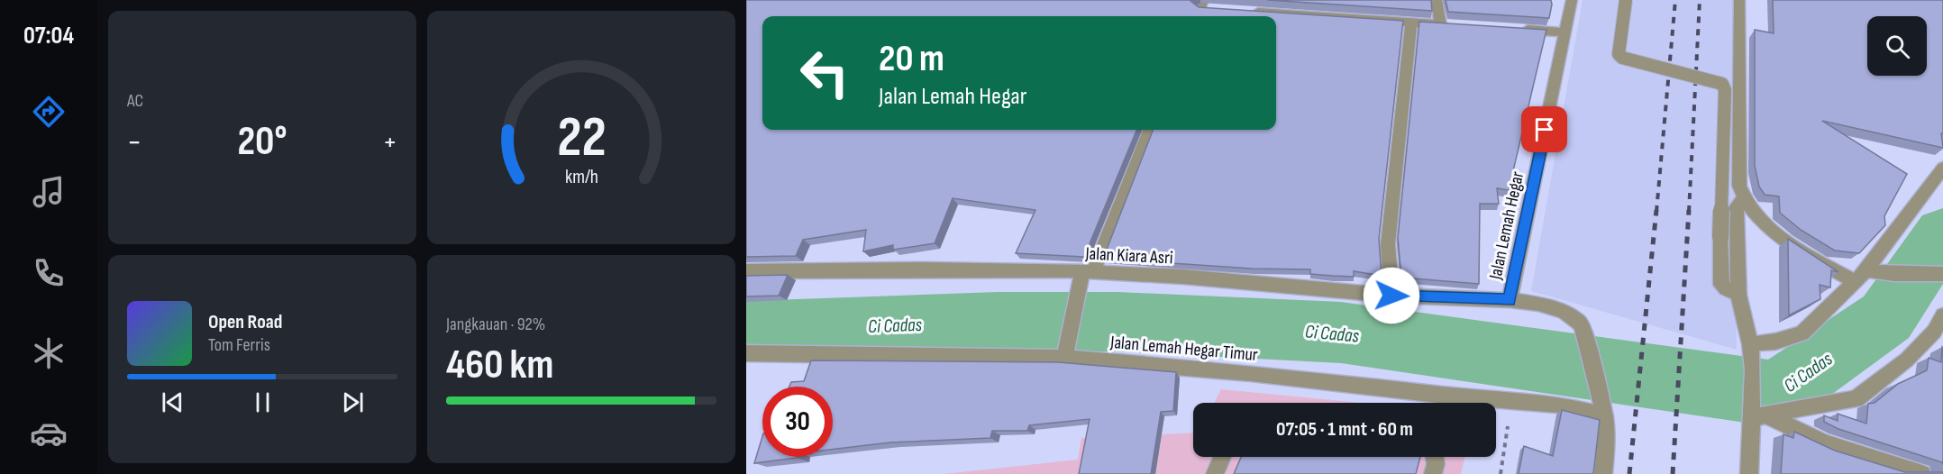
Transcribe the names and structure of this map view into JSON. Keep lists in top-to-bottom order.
{
  "streets": {
    "street": ["Jalan Lemah Hegar", "Jalan Kiara Asri", "Jalan Lemah Hegar Timur"]
  },
  "crossings": [
    ["Jalan Lemah Hegar", "Jalan Kiara Asri"],
    ["Jalan Kiara Asri", "Jalan Lemah Hegar Timur"]
  ],
  "water": ["Ci Cadas"],
  "page": {
    "tabs": "07:04",
    "tile": [
      "AC",
      ["Jangkauan · 92%", "460 km"]
    ],
    "turn": ["20 m", "Jalan Lemah Hegar"],
    "heat": ["−", "20°", "+"],
    "song": ["Open Road", "Tom Ferris"],
    "limit": "30",
    "trip": "07:05 · 1 mnt · 60 m",
    "gauge": ["22", "km/h"]
  }
}
